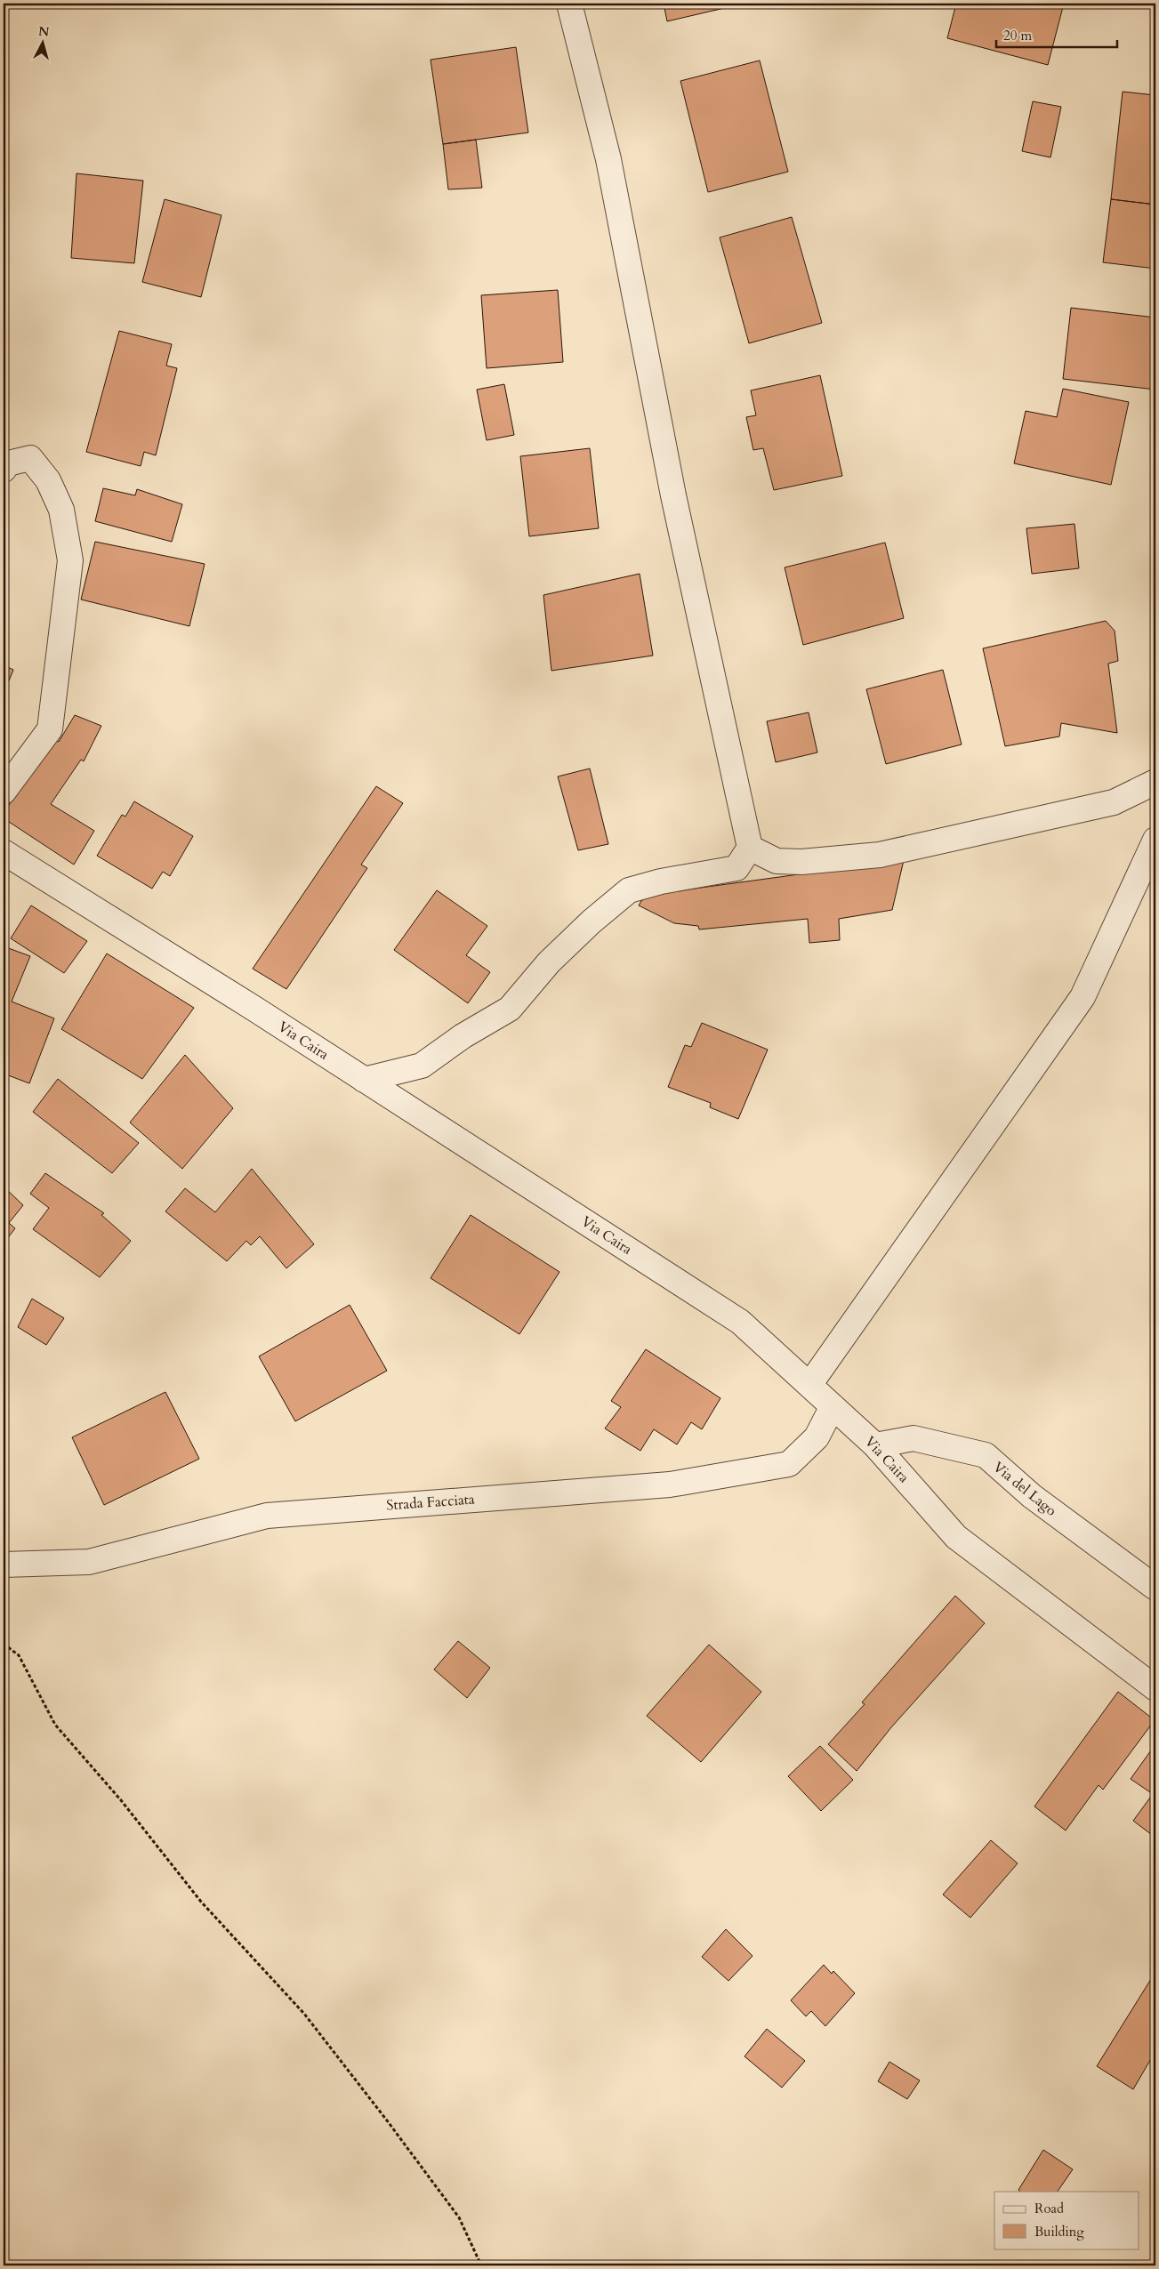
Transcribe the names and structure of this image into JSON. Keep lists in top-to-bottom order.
{
  "streets": {
    "street": ["Via Caira", "Via del Lago", "Strada Facciata"]
  },
  "crossings": [
    ["Via Caira", "Via del Lago"],
    ["Via Caira", "Strada Facciata"]
  ],
  "legend": ["Road", "Building"],
  "scale_bar": "20 m",
  "north": "top"
}
